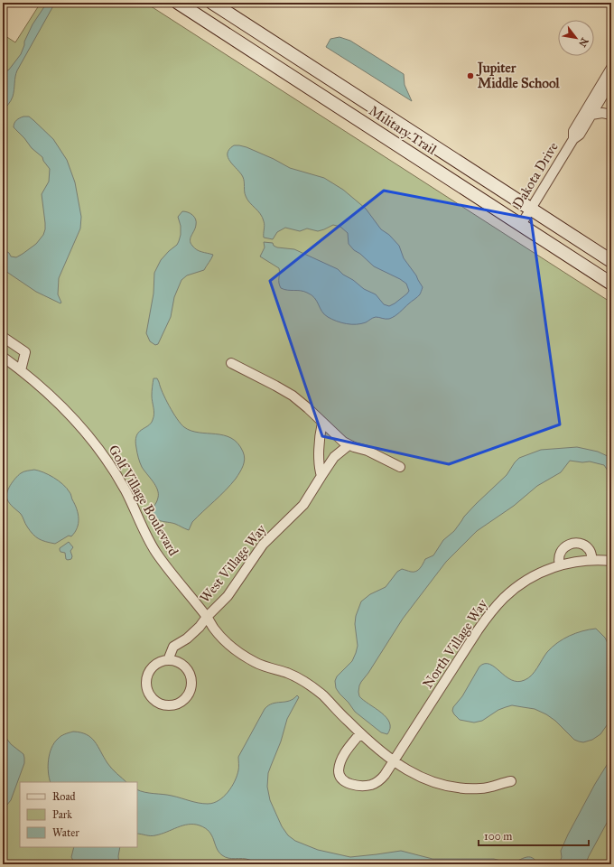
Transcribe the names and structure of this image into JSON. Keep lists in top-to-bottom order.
{
  "streets": {
    "main road": ["Military Trail"],
    "street": [
      "Dakota Drive",
      "Golf Village Boulevard",
      "West Village Way",
      "North Village Way"
    ]
  },
  "crossings": [
    ["Military Trail", "Dakota Drive"],
    ["Golf Village Boulevard", "West Village Way"],
    ["Golf Village Boulevard", "North Village Way"]
  ],
  "places": ["Jupiter Middle School"],
  "legend": ["Road", "Park", "Water"],
  "scale_bar": "100 m",
  "north": "bottom right"
}
